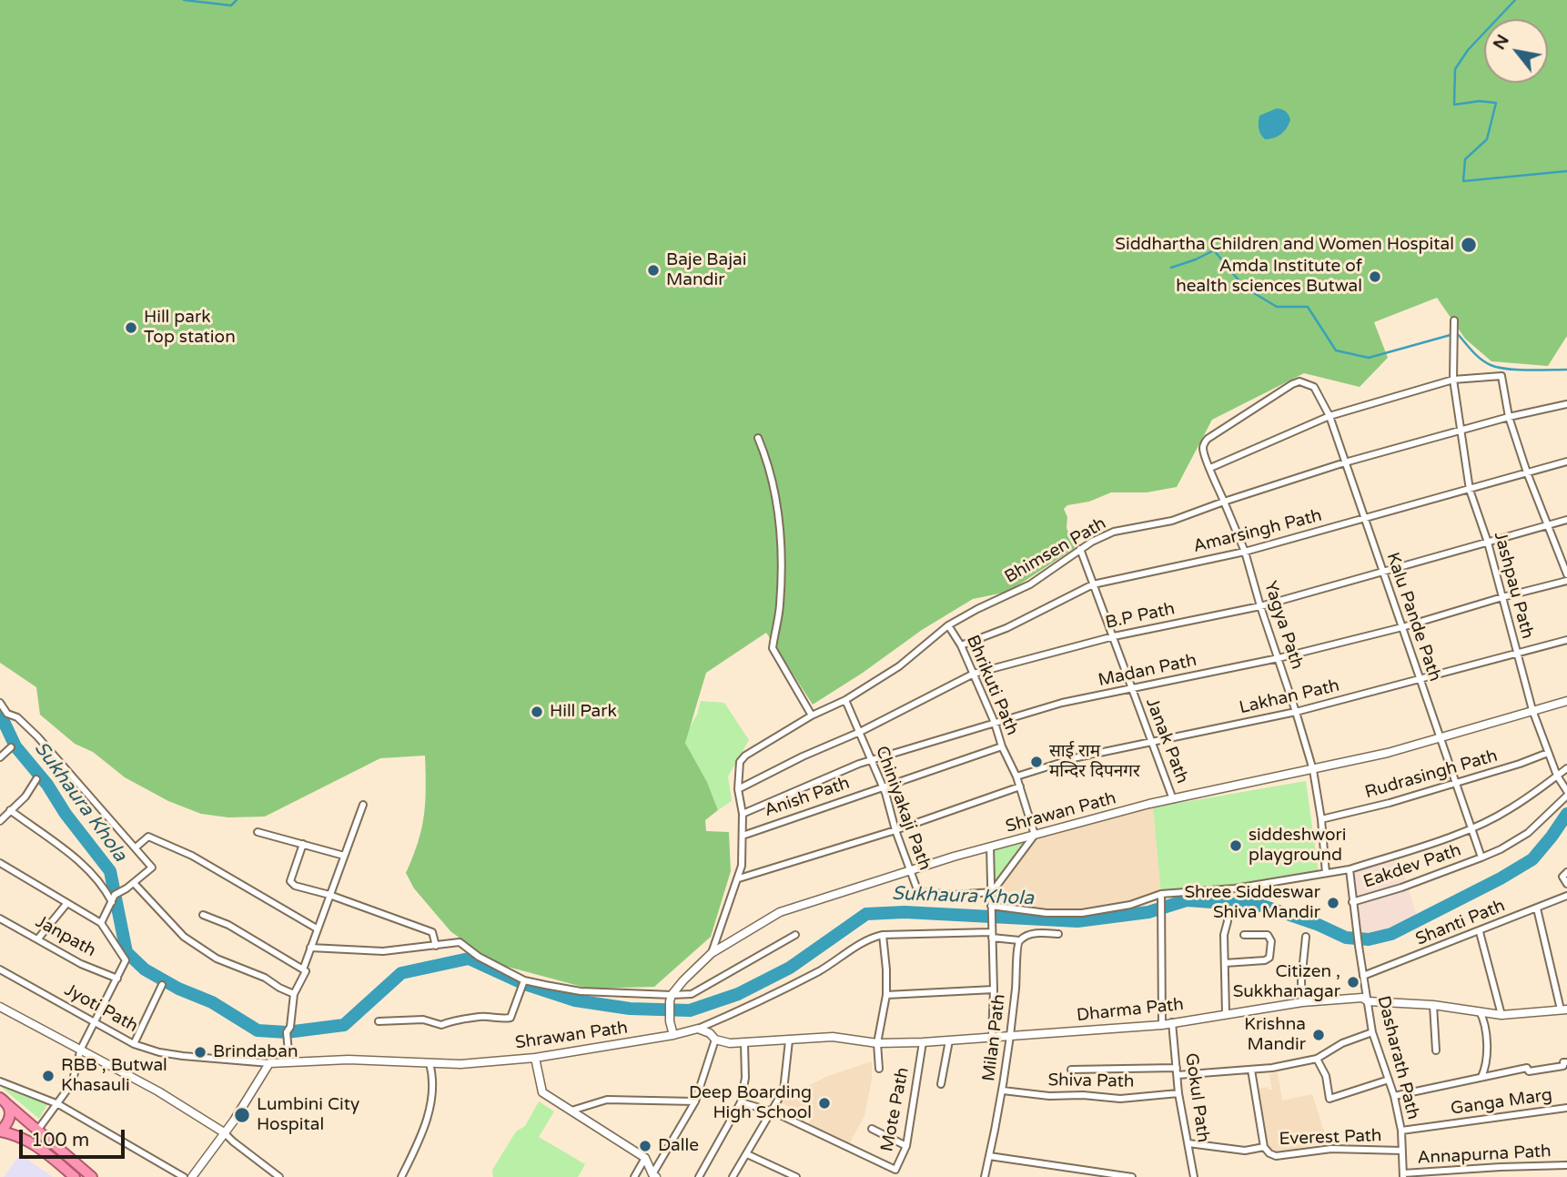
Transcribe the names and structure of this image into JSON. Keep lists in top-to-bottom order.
{
  "streets": {
    "street": [
      "Amarsingh Path",
      "Bhimsen Path",
      "Jashpau Path",
      "B.P Path",
      "Kalu Pande Path",
      "Yagya Path",
      "Madan Path",
      "Bhrikuti Path",
      "Lakhan Path",
      "Janak Path",
      "Rudrasingh Path",
      "Anish Path",
      "Chiniyakaji Path",
      "Shrawan Path",
      "Eakdev Path",
      "Shanti Path",
      "Janpath",
      "Jyoti Path",
      "Dharma Path",
      "Milan Path",
      "Dasharath Path",
      "Shiva Path",
      "Gokul Path",
      "Ganga Marg",
      "Mote Path",
      "Everest Path",
      "Annapurna Path"
    ]
  },
  "crossings": [
    ["Amarsingh Path", "Jashpau Path"],
    ["Amarsingh Path", "Kalu Pande Path"],
    ["Amarsingh Path", "Yagya Path"],
    ["Amarsingh Path", "Bhrikuti Path"],
    ["Amarsingh Path", "Janak Path"],
    ["Bhimsen Path", "Jashpau Path"],
    ["Bhimsen Path", "B.P Path"],
    ["Bhimsen Path", "Kalu Pande Path"],
    ["Bhimsen Path", "Yagya Path"],
    ["Bhimsen Path", "Madan Path"],
    ["Bhimsen Path", "Bhrikuti Path"],
    ["Bhimsen Path", "Janak Path"],
    ["Bhimsen Path", "Anish Path"],
    ["Bhimsen Path", "Chiniyakaji Path"],
    ["Bhimsen Path", "Shrawan Path"],
    ["Jashpau Path", "B.P Path"],
    ["Jashpau Path", "Madan Path"],
    ["Jashpau Path", "Lakhan Path"],
    ["Jashpau Path", "Rudrasingh Path"],
    ["Jashpau Path", "Shrawan Path"],
    ["Jashpau Path", "Eakdev Path"],
    ["B.P Path", "Kalu Pande Path"],
    ["B.P Path", "Yagya Path"],
    ["B.P Path", "Bhrikuti Path"],
    ["B.P Path", "Janak Path"],
    ["B.P Path", "Chiniyakaji Path"],
    ["Kalu Pande Path", "Madan Path"],
    ["Kalu Pande Path", "Lakhan Path"],
    ["Kalu Pande Path", "Rudrasingh Path"],
    ["Kalu Pande Path", "Shrawan Path"],
    ["Kalu Pande Path", "Eakdev Path"],
    ["Yagya Path", "Madan Path"],
    ["Yagya Path", "Lakhan Path"],
    ["Yagya Path", "Rudrasingh Path"],
    ["Yagya Path", "Shrawan Path"],
    ["Madan Path", "Bhrikuti Path"],
    ["Madan Path", "Janak Path"],
    ["Madan Path", "Chiniyakaji Path"],
    ["Bhrikuti Path", "Lakhan Path"],
    ["Bhrikuti Path", "Anish Path"],
    ["Bhrikuti Path", "Shrawan Path"],
    ["Lakhan Path", "Janak Path"],
    ["Janak Path", "Shrawan Path"],
    ["Anish Path", "Chiniyakaji Path"],
    ["Chiniyakaji Path", "Shrawan Path"],
    ["Shrawan Path", "Jyoti Path"],
    ["Shrawan Path", "Dharma Path"],
    ["Shrawan Path", "Milan Path"],
    ["Eakdev Path", "Dasharath Path"],
    ["Shanti Path", "Dasharath Path"],
    ["Dharma Path", "Milan Path"],
    ["Dharma Path", "Dasharath Path"],
    ["Dharma Path", "Gokul Path"],
    ["Dharma Path", "Mote Path"],
    ["Milan Path", "Shiva Path"],
    ["Dasharath Path", "Ganga Marg"],
    ["Dasharath Path", "Everest Path"],
    ["Dasharath Path", "Annapurna Path"],
    ["Shiva Path", "Gokul Path"],
    ["Gokul Path", "Everest Path"]
  ],
  "water": ["Sukhaura Khola"],
  "places": [
    "Siddhartha Children and Women Hospital",
    "Baje Bajai Mandir",
    "Amda Institute of health sciences Butwal",
    "Hill park Top station",
    "Hill Park",
    "साई राम मन्दिर दिपनगर",
    "siddeshwori playground",
    "Shree Siddeswar Shiva Mandir",
    "Citizen , Sukkhanagar",
    "Krishna Mandir",
    "Brindaban",
    "RBB , Butwal Khasauli",
    "Deep Boarding High School",
    "Lumbini City Hospital",
    "Dalle"
  ],
  "scale_bar": "100 m",
  "north": "top left"
}
